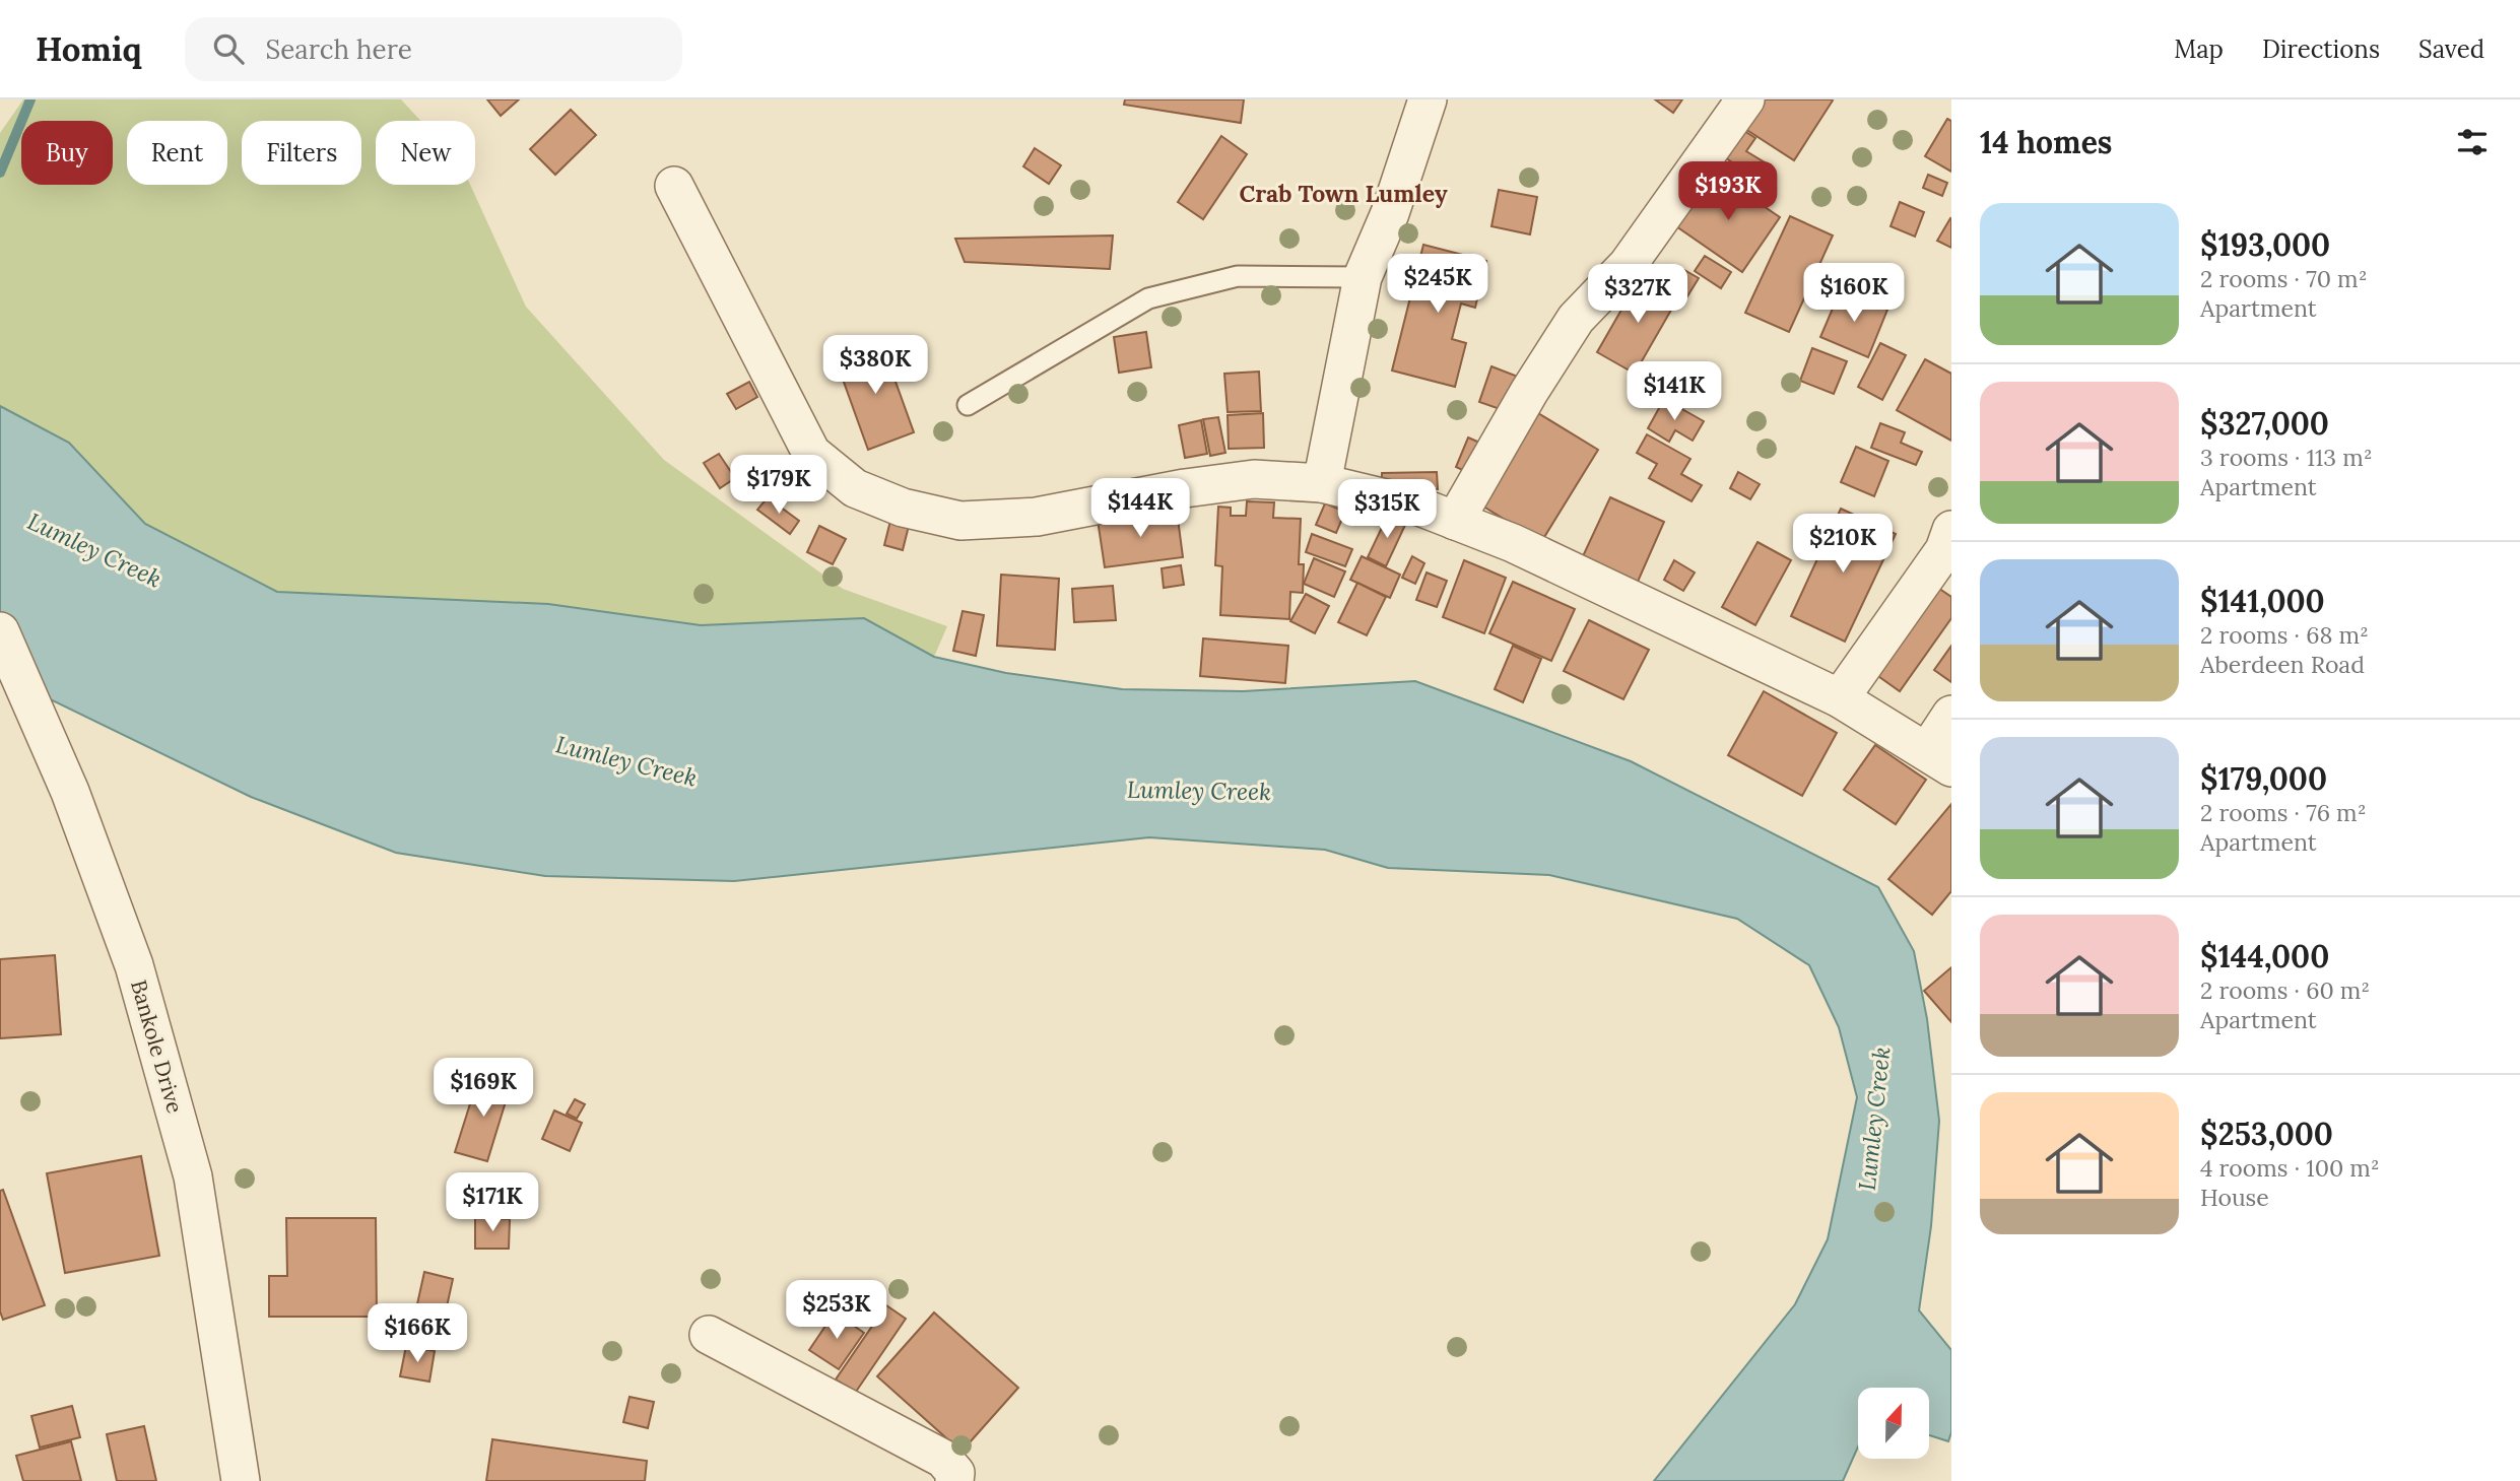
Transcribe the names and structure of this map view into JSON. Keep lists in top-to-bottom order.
{
  "streets": {
    "street": ["Bankole Drive"]
  },
  "districts": ["Crab Town Lumley"],
  "water": ["Lumley Creek"],
  "north": "top",
  "page": {
    "header": "Homiq",
    "search": "Search here",
    "nav": ["Map", "Directions", "Saved"],
    "heading": "14 homes",
    "chip": [
      "Buy",
      "Rent",
      "Filters",
      "New"
    ],
    "price": [
      "$193K",
      "$245K",
      "$160K",
      "$327K",
      "$380K",
      "$141K",
      "$179K",
      "$144K",
      "$315K",
      "$210K",
      "$169K",
      "$171K",
      "$253K",
      "$166K"
    ],
    "list": [
      {
        "name": "$193,000",
        "note": "2 rooms · 70 m² · Apartment"
      },
      {
        "name": "$327,000",
        "note": "3 rooms · 113 m² · Apartment"
      },
      {
        "name": "$141,000",
        "note": "2 rooms · 68 m² · Aberdeen Road"
      },
      {
        "name": "$179,000",
        "note": "2 rooms · 76 m² · Apartment"
      },
      {
        "name": "$144,000",
        "note": "2 rooms · 60 m² · Apartment"
      },
      {
        "name": "$253,000",
        "note": "4 rooms · 100 m² · House"
      }
    ]
  }
}
